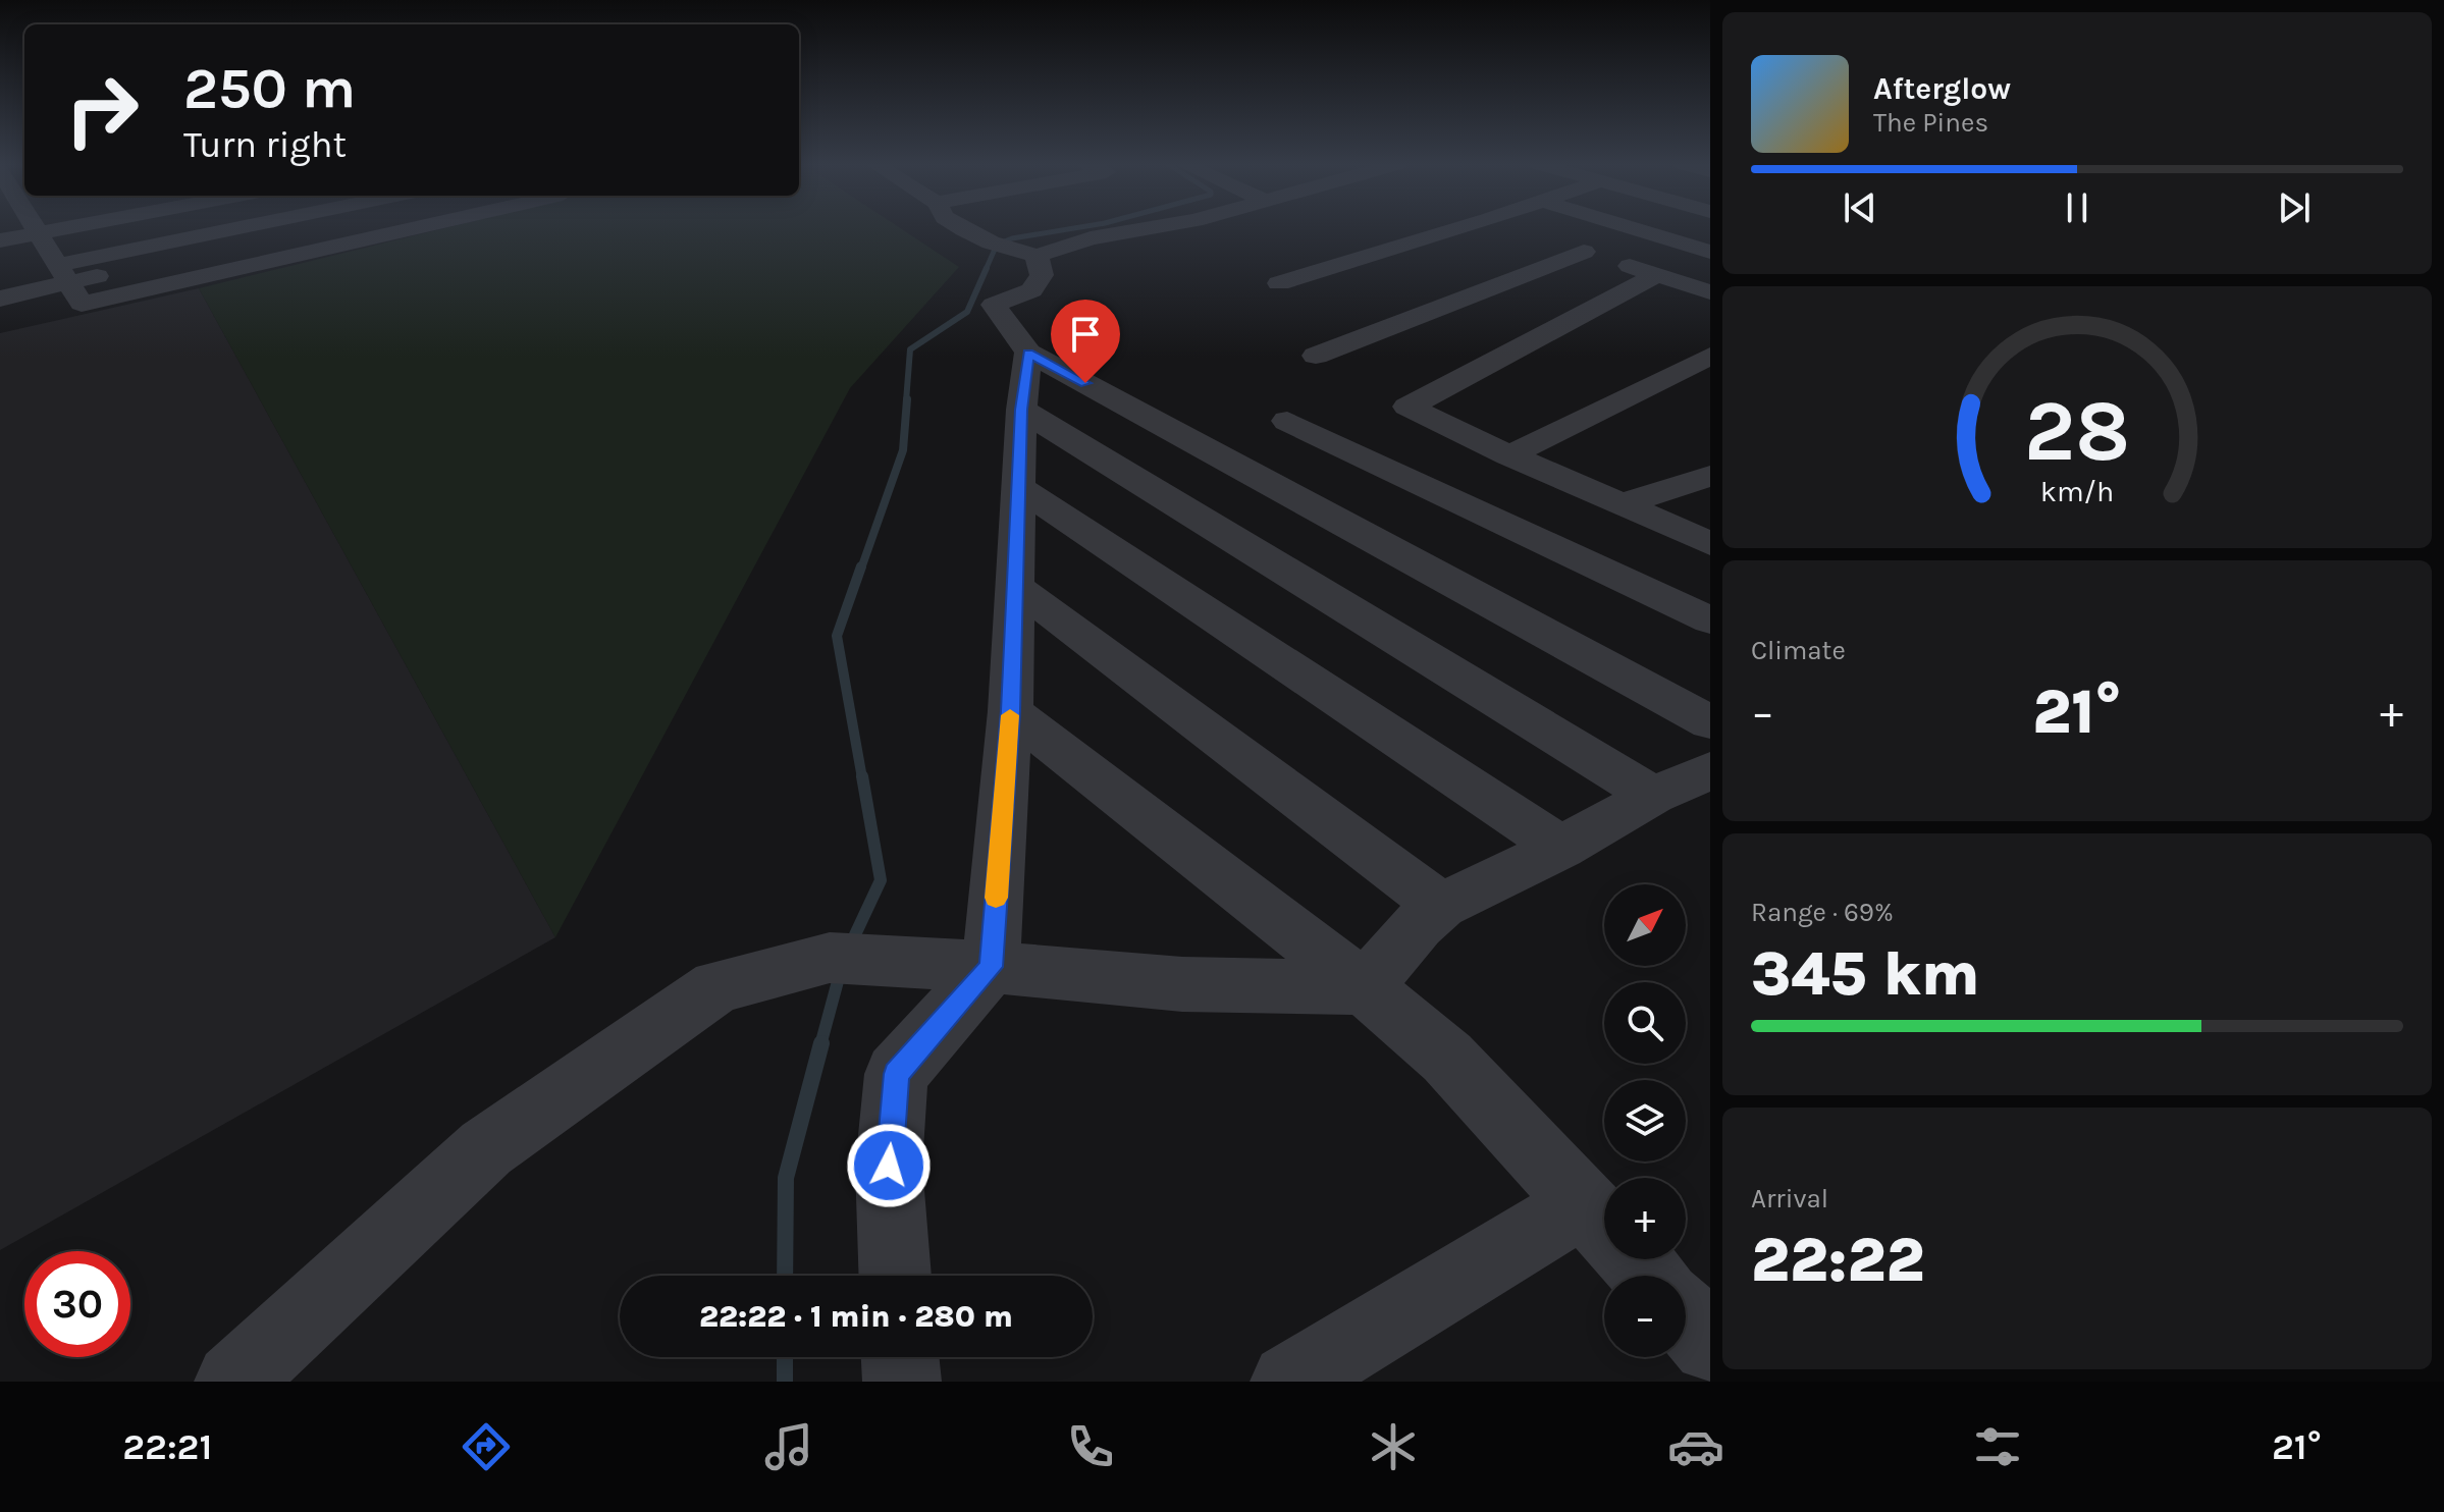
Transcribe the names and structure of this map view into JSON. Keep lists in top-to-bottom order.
{
  "north": "top right",
  "page": {
    "turn": ["250 m", "Turn right"],
    "song": ["Afterglow", "The Pines"],
    "tile": [
      "Climate",
      ["Range · 69%", "345 km"],
      ["Arrival", "22:22"]
    ],
    "heat": ["−", "21°", "+"],
    "map_buttons": ["+", "−"],
    "limit": "30",
    "trip": "22:22 · 1 min · 280 m",
    "tabs": ["22:21", "21°"],
    "gauge": ["28", "km/h"]
  }
}
